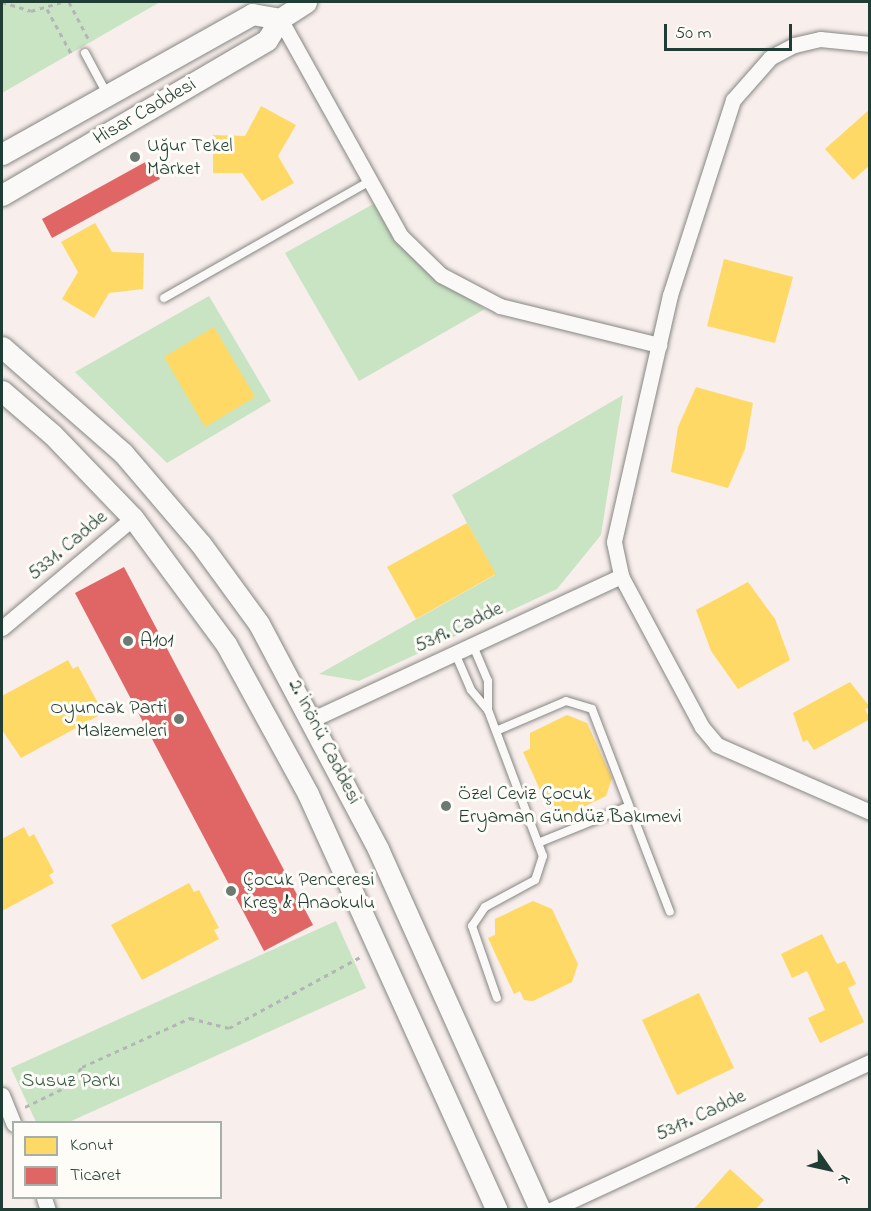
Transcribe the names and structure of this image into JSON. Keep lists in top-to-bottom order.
{
  "streets": {
    "main road": ["Hisar Caddesi", "2. İnönü Caddesi"],
    "street": ["5331. Cadde", "5319. Cadde", "5317. Cadde"]
  },
  "crossings": [
    ["5331. Cadde", "2. İnönü Caddesi"],
    ["5319. Cadde", "2. İnönü Caddesi"]
  ],
  "parks": ["Susuz Parkı"],
  "places": [
    "Uğur Tekel Market",
    "A101",
    "Oyuncak Parti Malzemeleri",
    "Özel Ceviz Çocuk Eryaman Gündüz Bakımevi",
    "Çocuk Penceresi Kreş & Anaokulu"
  ],
  "legend": ["Konut", "Ticaret"],
  "scale_bar": "50 m",
  "north": "bottom right"
}
